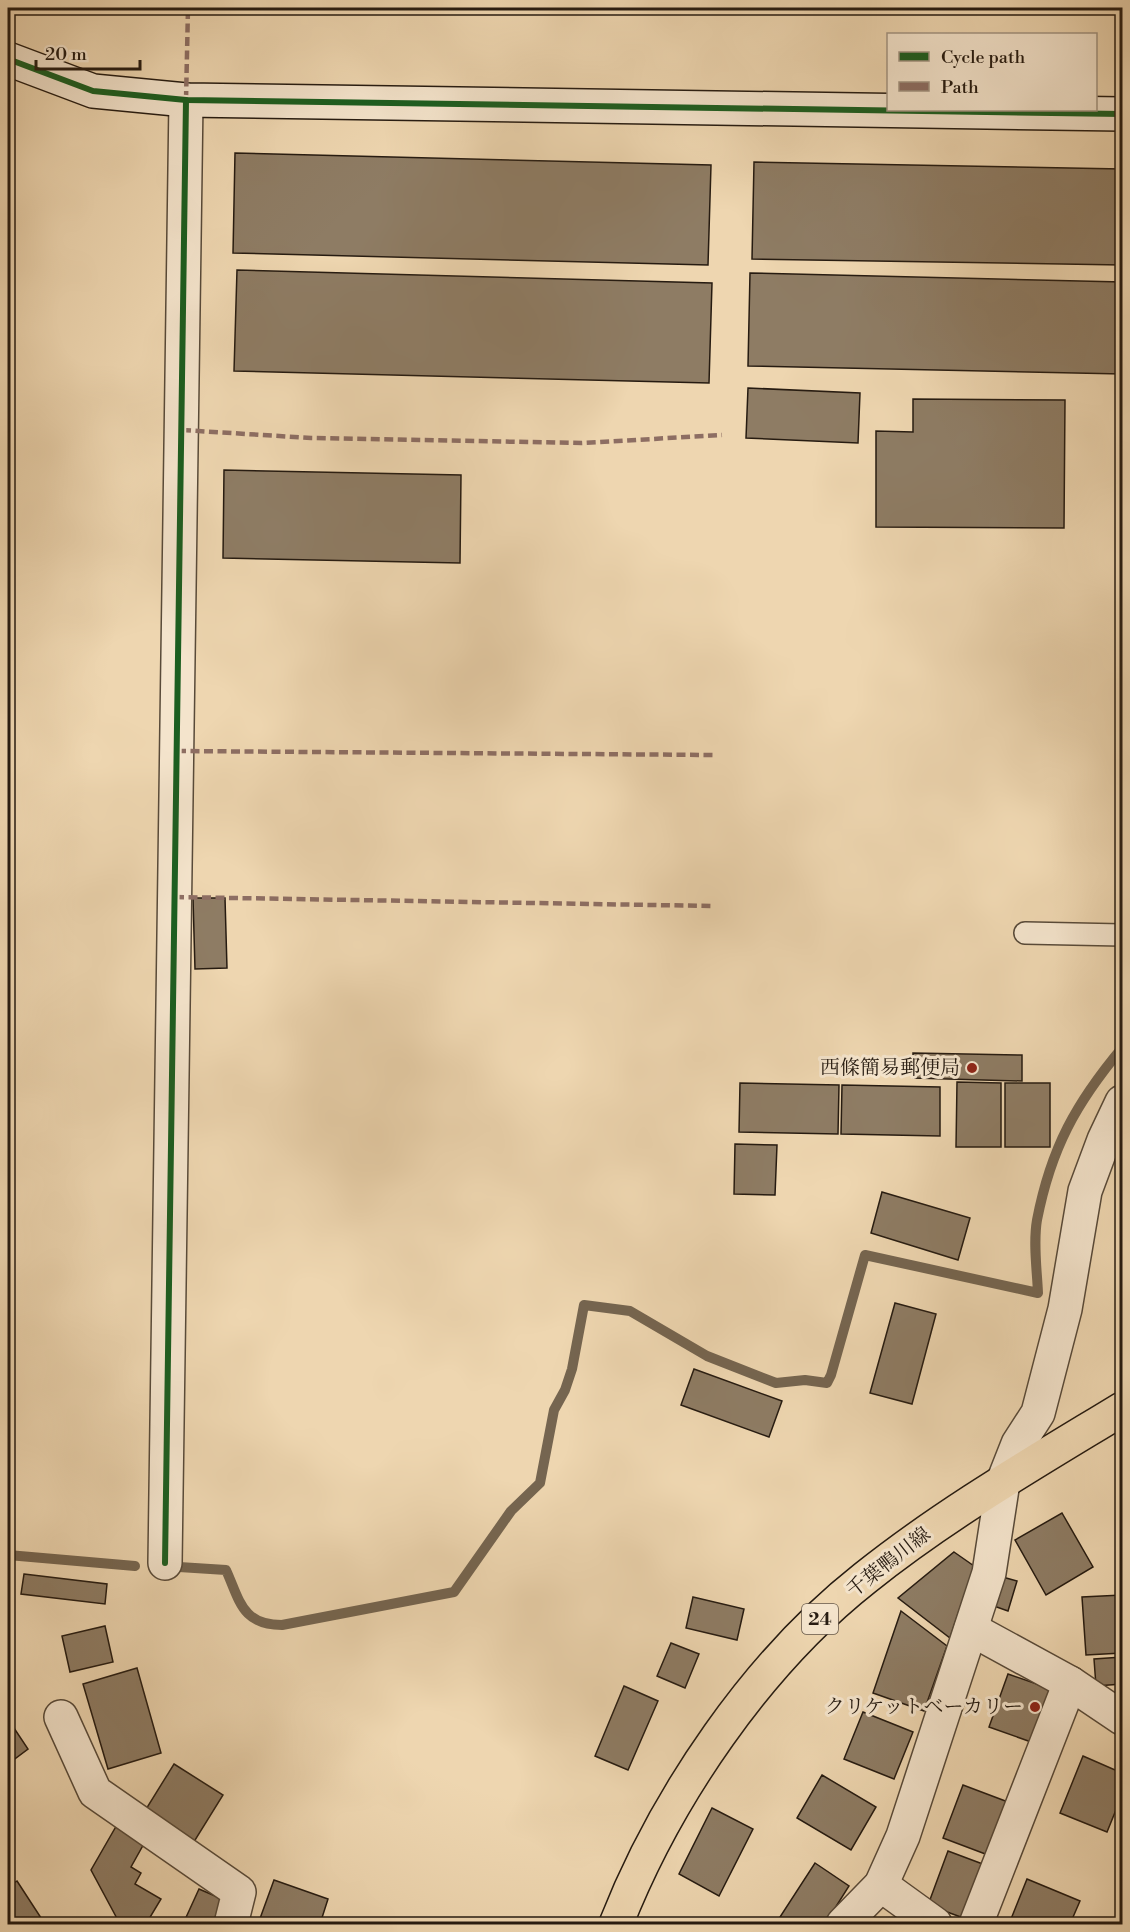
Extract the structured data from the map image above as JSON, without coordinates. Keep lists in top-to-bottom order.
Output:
{
  "streets": {
    "main road": ["千葉鴨川線", "24"]
  },
  "places": ["西條簡易郵便局", "クリケットベーカリー"],
  "legend": ["Cycle path", "Path"],
  "scale_bar": "20 m"
}
